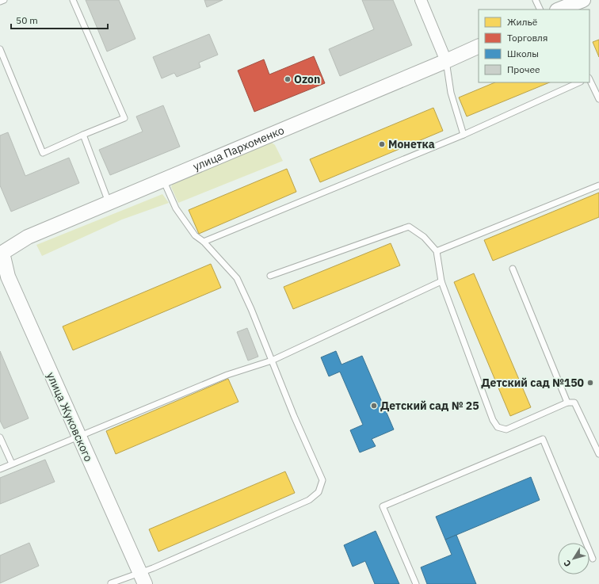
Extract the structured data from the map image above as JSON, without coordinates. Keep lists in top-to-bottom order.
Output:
{
  "streets": {
    "street": ["улица Пархоменко", "улица Жуковского"]
  },
  "crossings": [
    ["улица Пархоменко", "улица Жуковского"]
  ],
  "places": [
    "Ozon",
    "Монетка",
    "Детский сад №150",
    "Детский сад № 25"
  ],
  "legend": [
    "Жильё",
    "Торговля",
    "Школы",
    "Прочее"
  ],
  "scale_bar": "50 m",
  "north": "bottom left"
}
